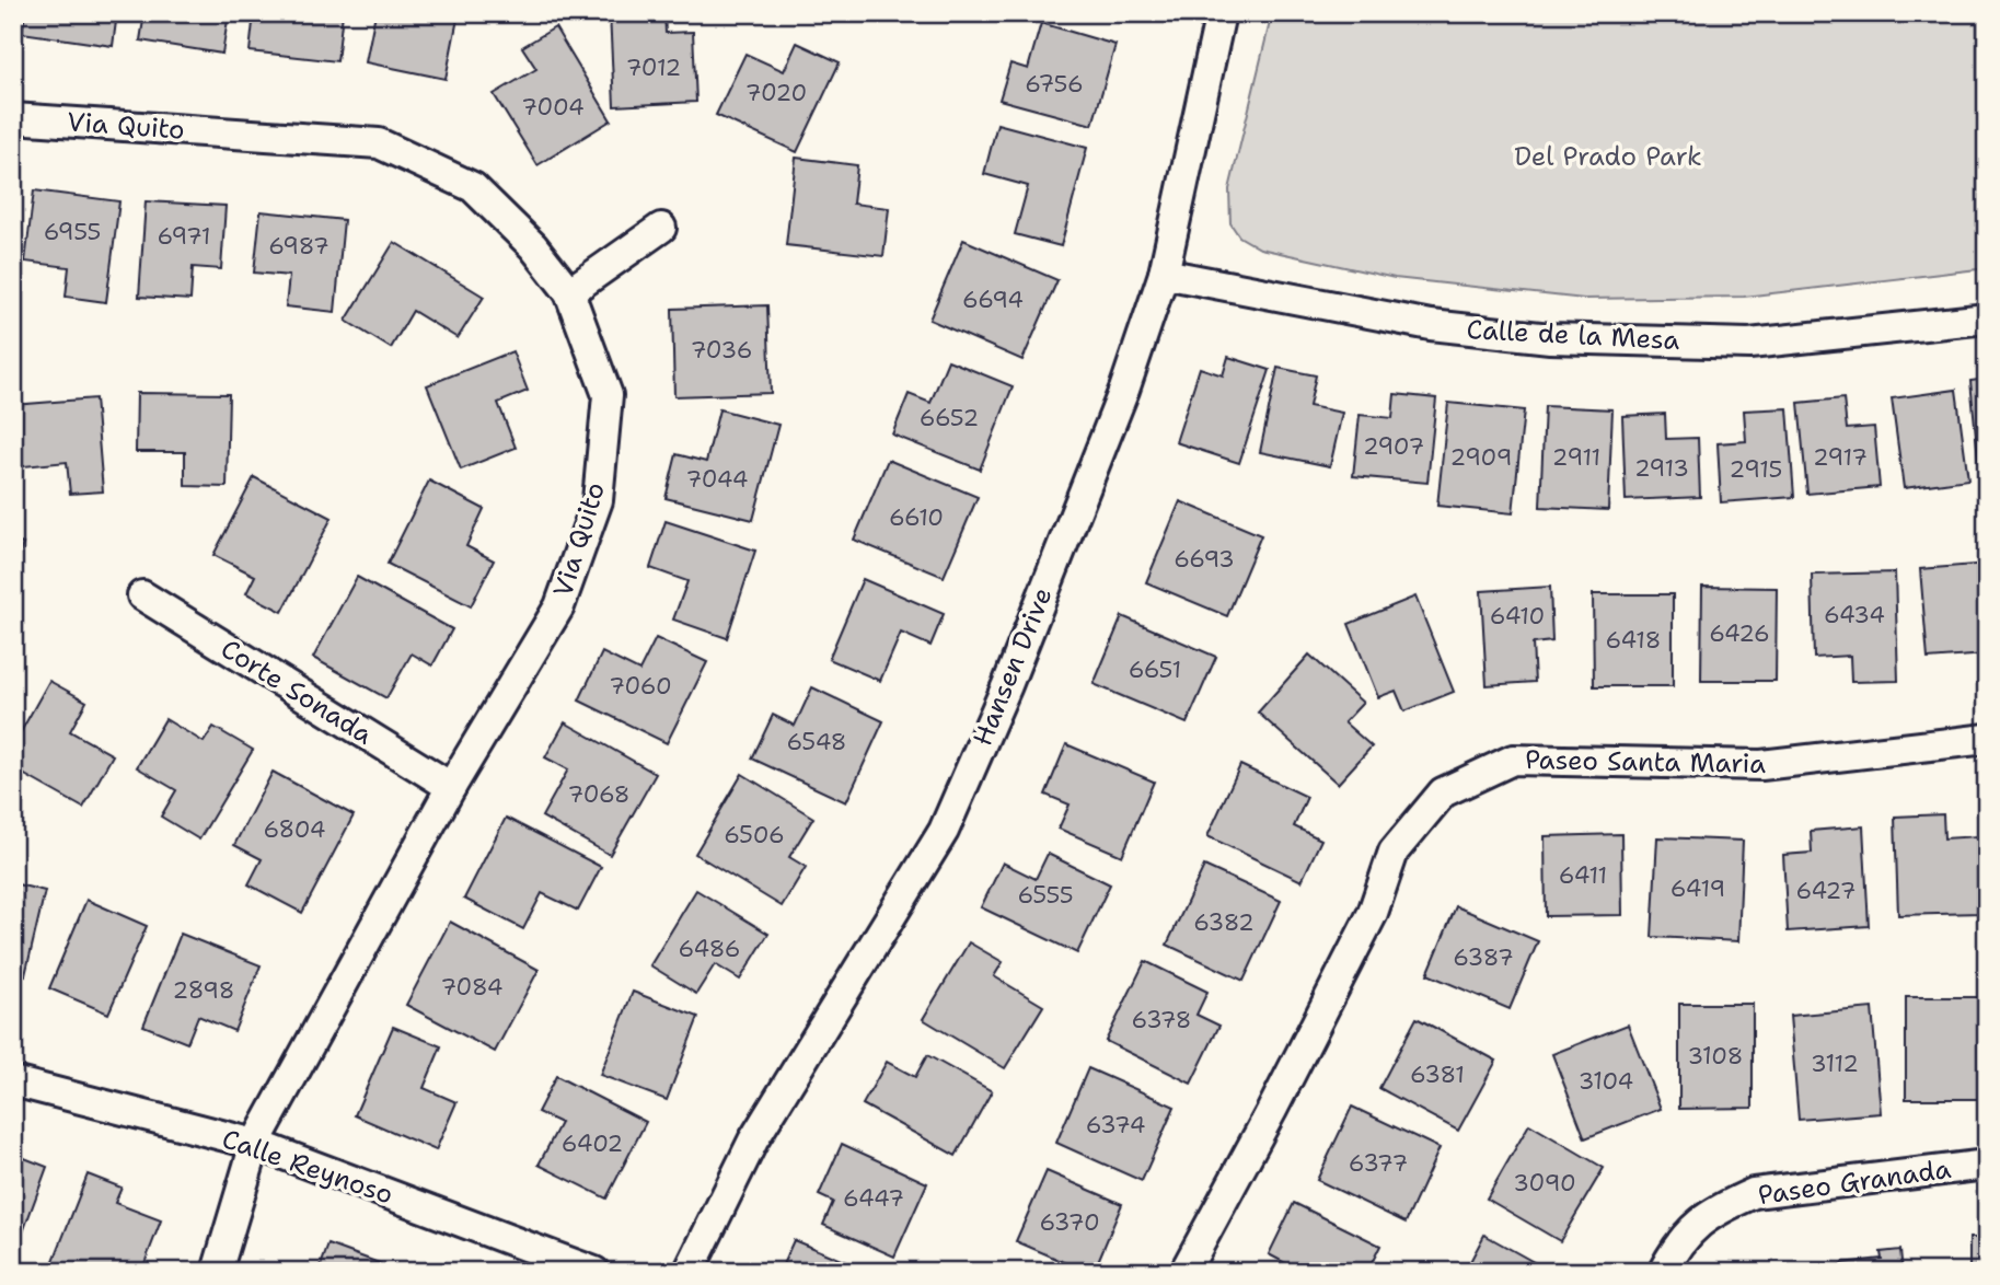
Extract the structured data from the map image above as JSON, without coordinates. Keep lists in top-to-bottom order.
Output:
{
  "streets": {
    "street": [
      "Via Quito",
      "Calle de la Mesa",
      "Hansen Drive",
      "Corte Sonada",
      "Paseo Santa Maria",
      "Calle Reynoso",
      "Paseo Granada"
    ]
  },
  "crossings": [
    ["Via Quito", "Corte Sonada"],
    ["Via Quito", "Calle Reynoso"],
    ["Calle de la Mesa", "Hansen Drive"]
  ],
  "parks": ["Del Prado Park"],
  "house_numbers": [
    "7012",
    "6756",
    "7020",
    "7004",
    "6955",
    "6971",
    "6987",
    "6694",
    "7036",
    "6652",
    "2907",
    "2909",
    "2911",
    "2917",
    "2913",
    "2915",
    "7044",
    "6610",
    "6693",
    "6434",
    "6410",
    "6426",
    "6418",
    "6651",
    "7060",
    "6548",
    "7068",
    "6804",
    "6506",
    "6411",
    "6419",
    "6427",
    "6555",
    "6382",
    "6486",
    "6387",
    "7084",
    "2898",
    "6378",
    "3108",
    "3112",
    "6381",
    "3104",
    "6374",
    "6402",
    "6377",
    "3090",
    "6447",
    "6370"
  ]
}
